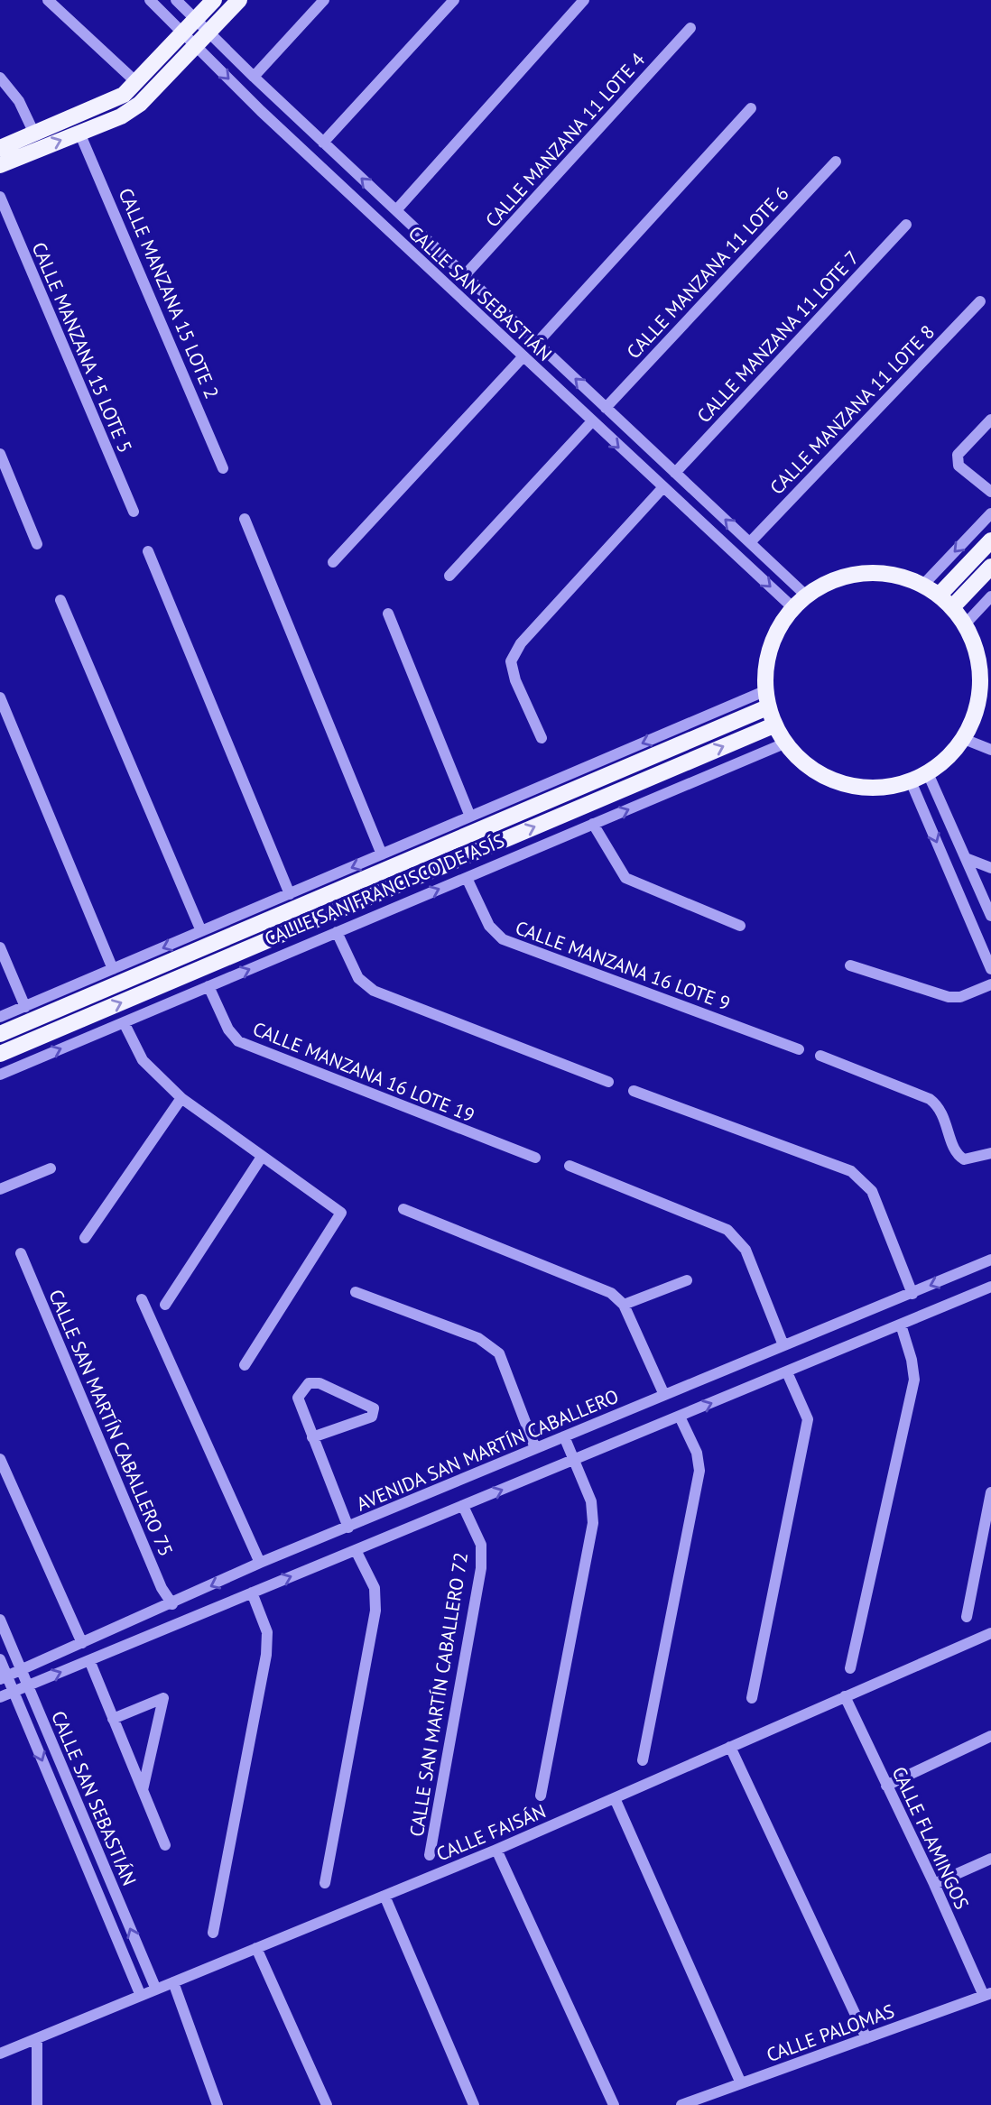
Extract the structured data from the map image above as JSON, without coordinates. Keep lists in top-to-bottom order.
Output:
{
  "streets": {
    "main road": ["CALLE SAN FRANCISCO DE ASÍS"],
    "street": [
      "CALLE MANZANA 11 LOTE 4",
      "CALLE MANZANA 11 LOTE 6",
      "CALLE MANZANA 15 LOTE 2",
      "CALLE SAN SEBASTIÁN",
      "CALLE MANZANA 11 LOTE 7",
      "CALLE MANZANA 15 LOTE 5",
      "CALLE MANZANA 11 LOTE 8",
      "CALLE MANZANA 16 LOTE 9",
      "CALLE MANZANA 16 LOTE 19",
      "CALLE SAN MARTÍN CABALLERO 75",
      "AVENIDA SAN MARTÍN CABALLERO",
      "CALLE SAN MARTÍN CABALLERO 72",
      "CALLE FAISÁN",
      "CALLE FLAMINGOS",
      "CALLE PALOMAS"
    ]
  },
  "crossings": [
    ["CALLE MANZANA 11 LOTE 4", "CALLE SAN SEBASTIÁN"],
    ["CALLE MANZANA 11 LOTE 6", "CALLE SAN SEBASTIÁN"],
    ["CALLE SAN SEBASTIÁN", "CALLE MANZANA 11 LOTE 7"],
    ["CALLE SAN SEBASTIÁN", "CALLE MANZANA 11 LOTE 8"],
    ["CALLE SAN SEBASTIÁN", "CALLE SAN FRANCISCO DE ASÍS"],
    ["CALLE SAN SEBASTIÁN", "AVENIDA SAN MARTÍN CABALLERO"],
    ["CALLE SAN SEBASTIÁN", "CALLE FAISÁN"],
    ["CALLE SAN FRANCISCO DE ASÍS", "CALLE MANZANA 16 LOTE 9"],
    ["CALLE SAN FRANCISCO DE ASÍS", "CALLE MANZANA 16 LOTE 19"],
    ["CALLE SAN MARTÍN CABALLERO 75", "AVENIDA SAN MARTÍN CABALLERO"],
    ["CALLE FAISÁN", "CALLE FLAMINGOS"],
    ["CALLE FLAMINGOS", "CALLE PALOMAS"]
  ]
}
